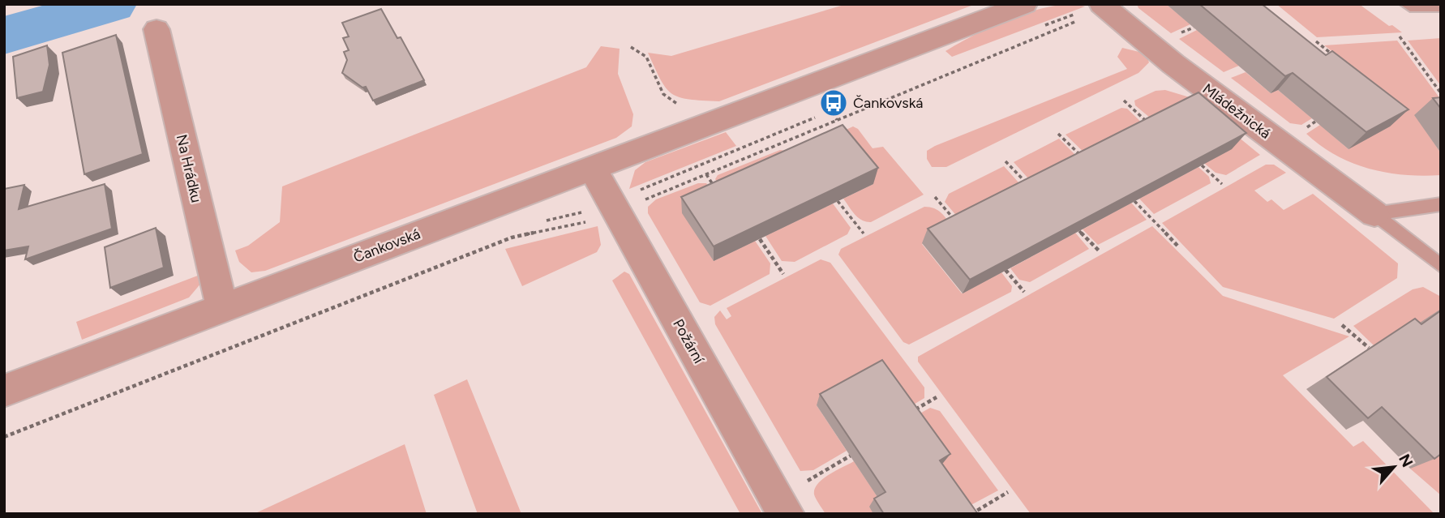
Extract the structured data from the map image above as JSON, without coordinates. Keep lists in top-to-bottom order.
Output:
{
  "streets": {
    "street": [
      "Mládežnická",
      "Na Hrádku",
      "Čankovská",
      "Požární"
    ]
  },
  "crossings": [
    ["Na Hrádku", "Čankovská"],
    ["Čankovská", "Požární"]
  ],
  "places": {
    "bus stop": ["Čankovská"]
  },
  "north": "top right"
}
